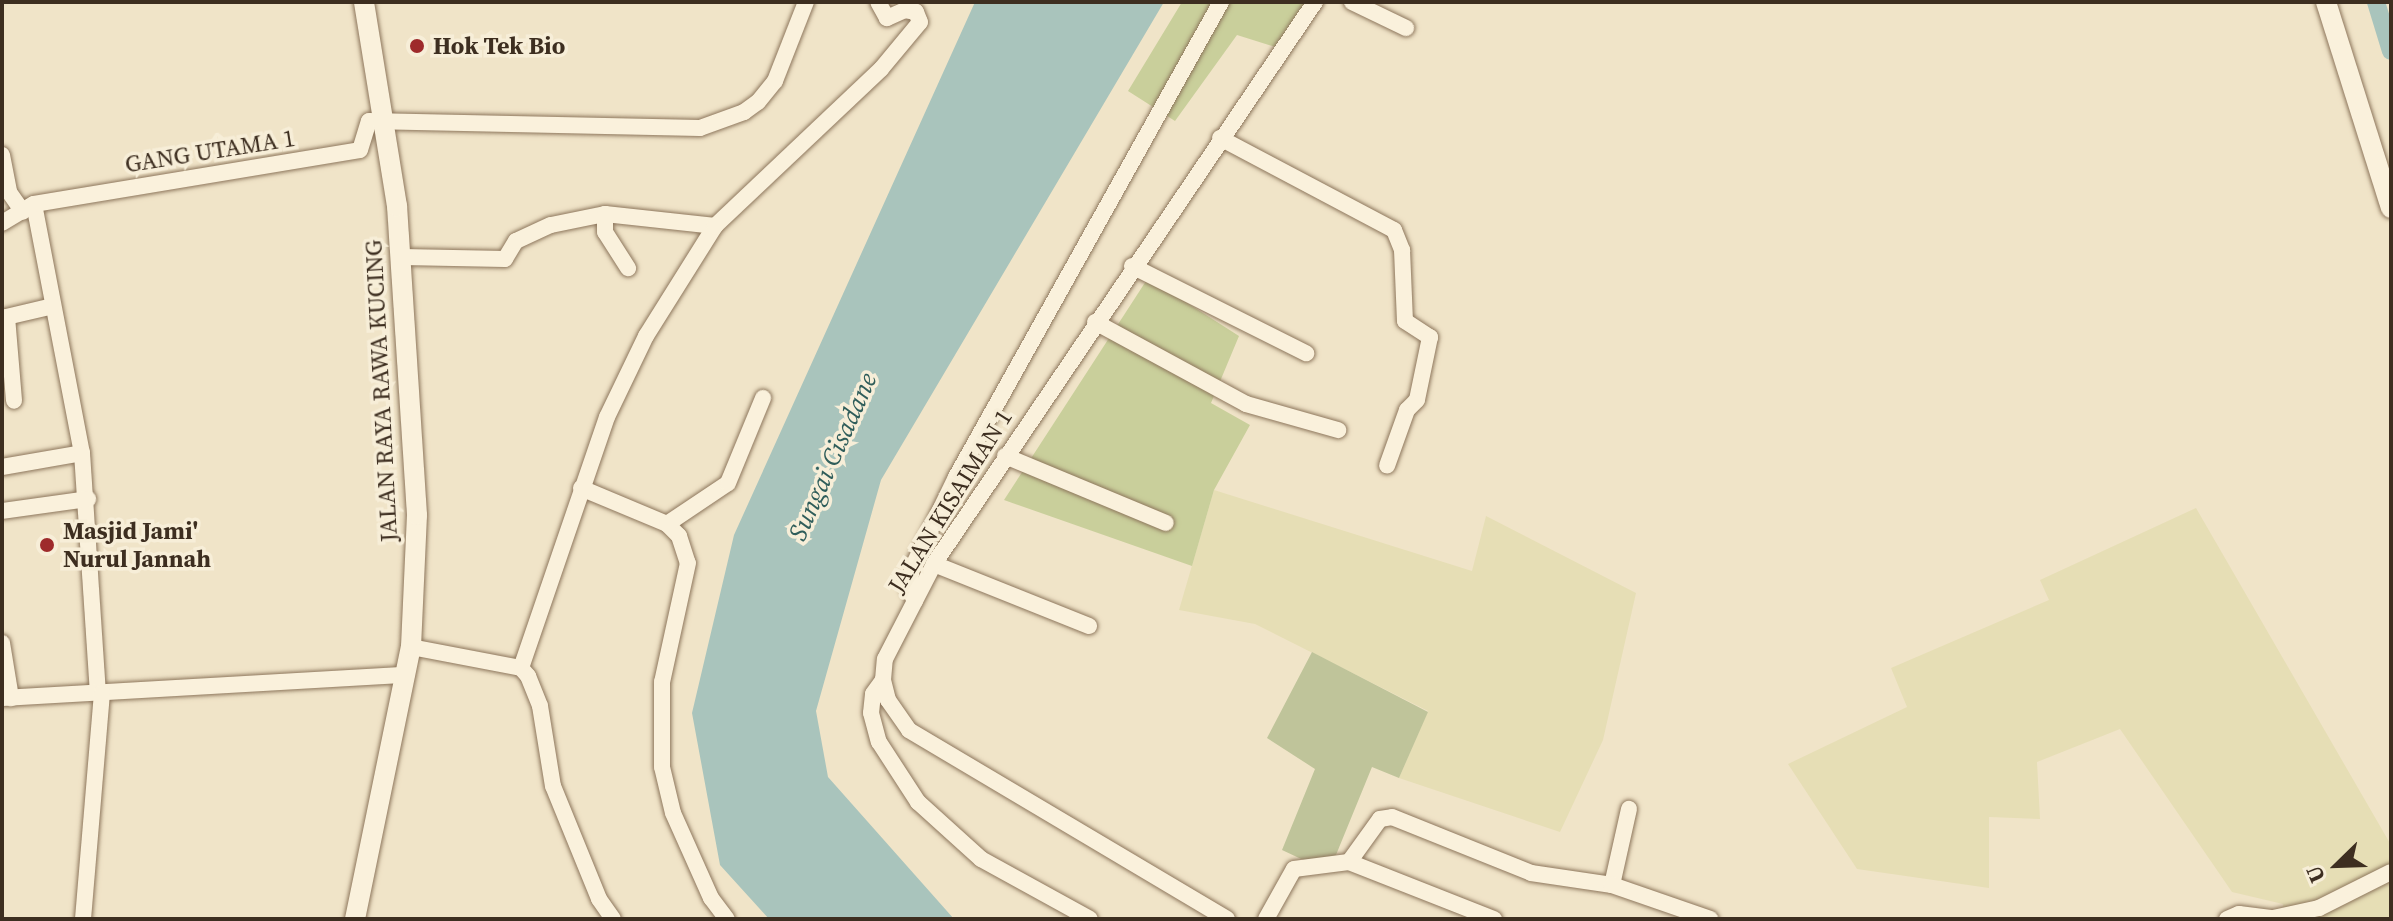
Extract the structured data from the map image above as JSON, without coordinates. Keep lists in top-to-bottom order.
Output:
{
  "streets": {
    "street": ["GANG UTAMA 1", "JALAN RAYA RAWA KUCING", "JALAN KISAIMAN 1"]
  },
  "crossings": [
    ["GANG UTAMA 1", "JALAN RAYA RAWA KUCING"]
  ],
  "water": ["Sungai Cisadane"],
  "places": ["Hok Tek Bio", "Masjid Jami' Nurul Jannah"],
  "north": "bottom left"
}
